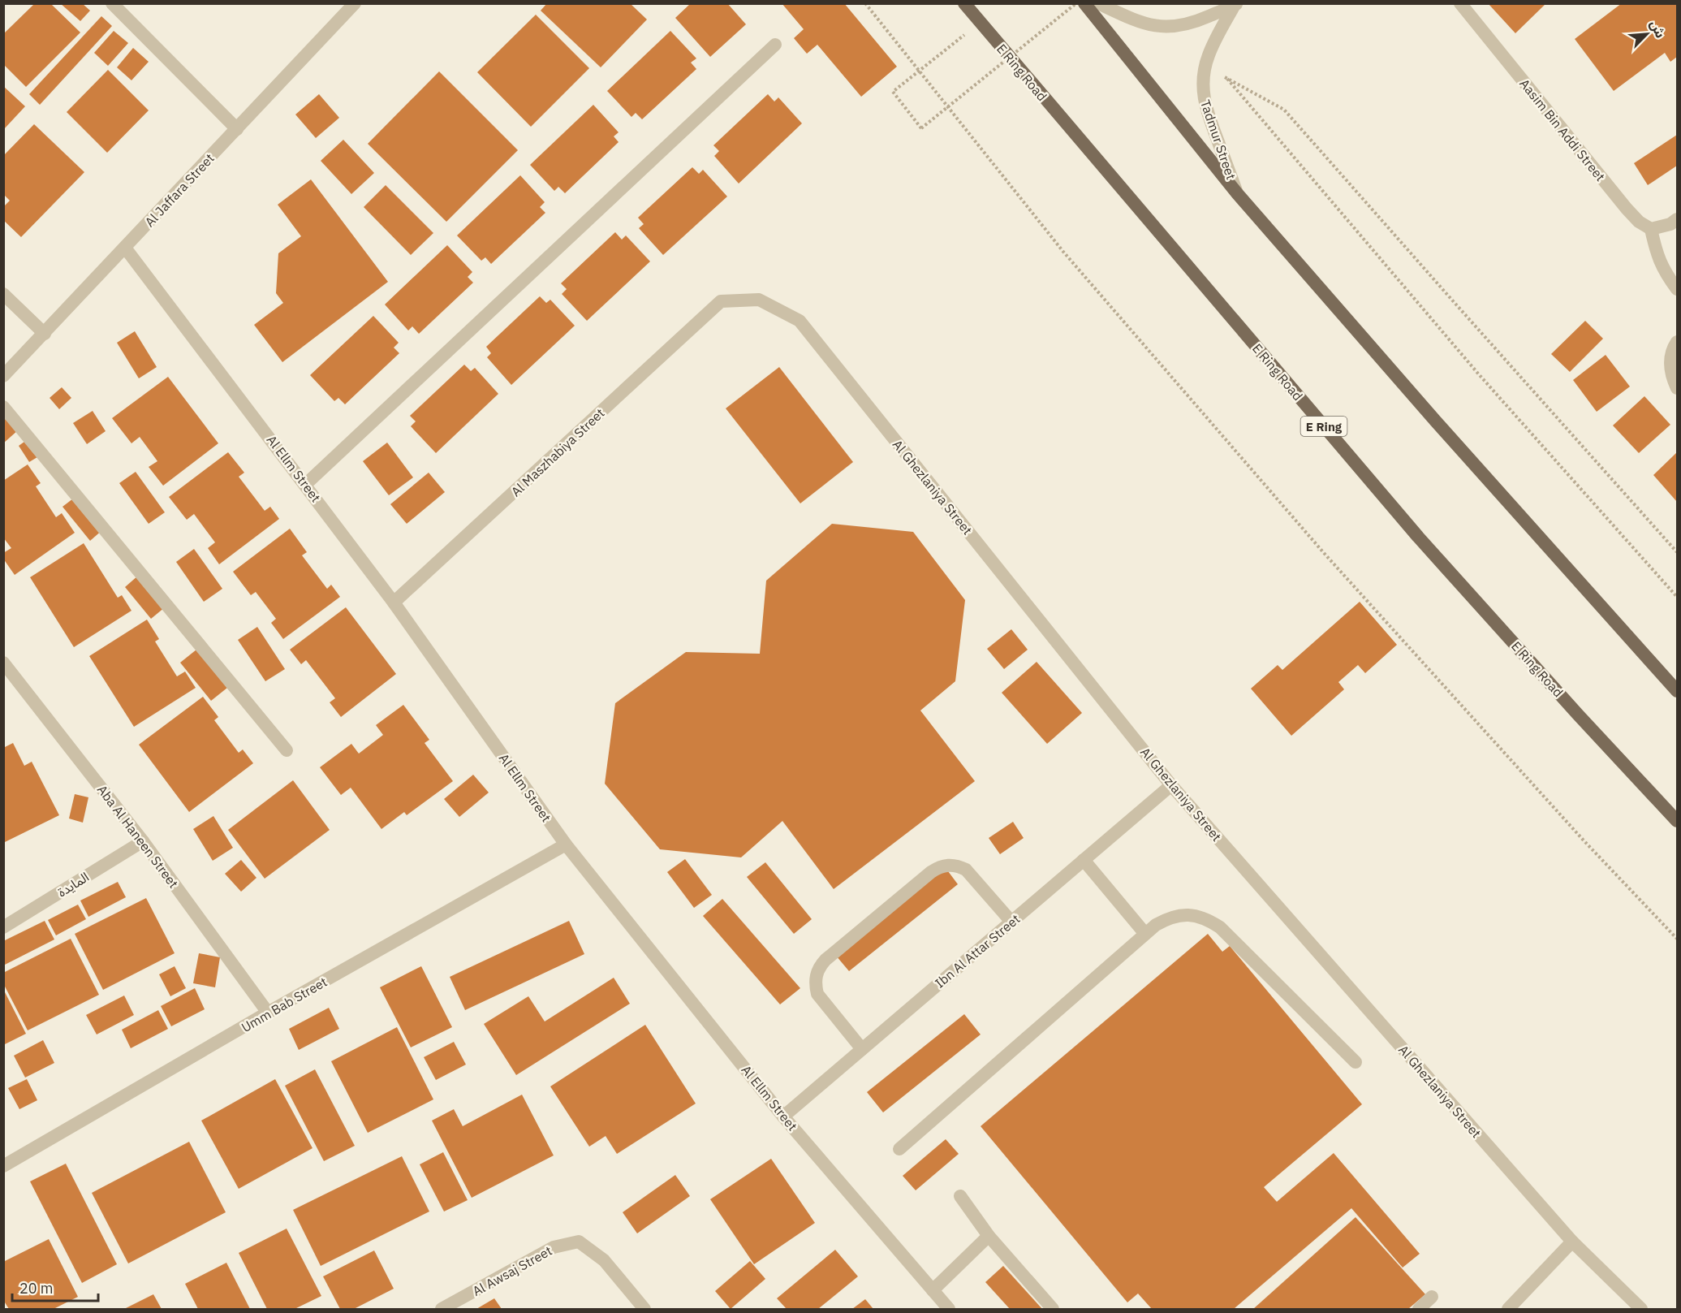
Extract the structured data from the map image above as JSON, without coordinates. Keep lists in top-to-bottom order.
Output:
{
  "streets": {
    "main road": ["E Ring Road", "E Ring"],
    "street": [
      "Aasim Bin Addi Street",
      "Tadmur Street",
      "Al Jaffara Street",
      "Al Maszhabiya Street",
      "Al Ellm Street",
      "Al Ghezlaniya Street",
      "Aba Al Haneen Street",
      "المايدة",
      "Ibn Al Attar Street",
      "Umm Bab Street",
      "Al Awsaj Street"
    ]
  },
  "crossings": [
    ["Al Jaffara Street", "Al Ellm Street"],
    ["Al Maszhabiya Street", "Al Ellm Street"],
    ["Al Maszhabiya Street", "Al Ghezlaniya Street"],
    ["Al Ellm Street", "Ibn Al Attar Street"],
    ["Al Ellm Street", "Umm Bab Street"],
    ["Al Ghezlaniya Street", "Ibn Al Attar Street"],
    ["Aba Al Haneen Street", "المايدة"],
    ["Aba Al Haneen Street", "Umm Bab Street"]
  ],
  "scale_bar": "20 m",
  "north": "top right"
}
